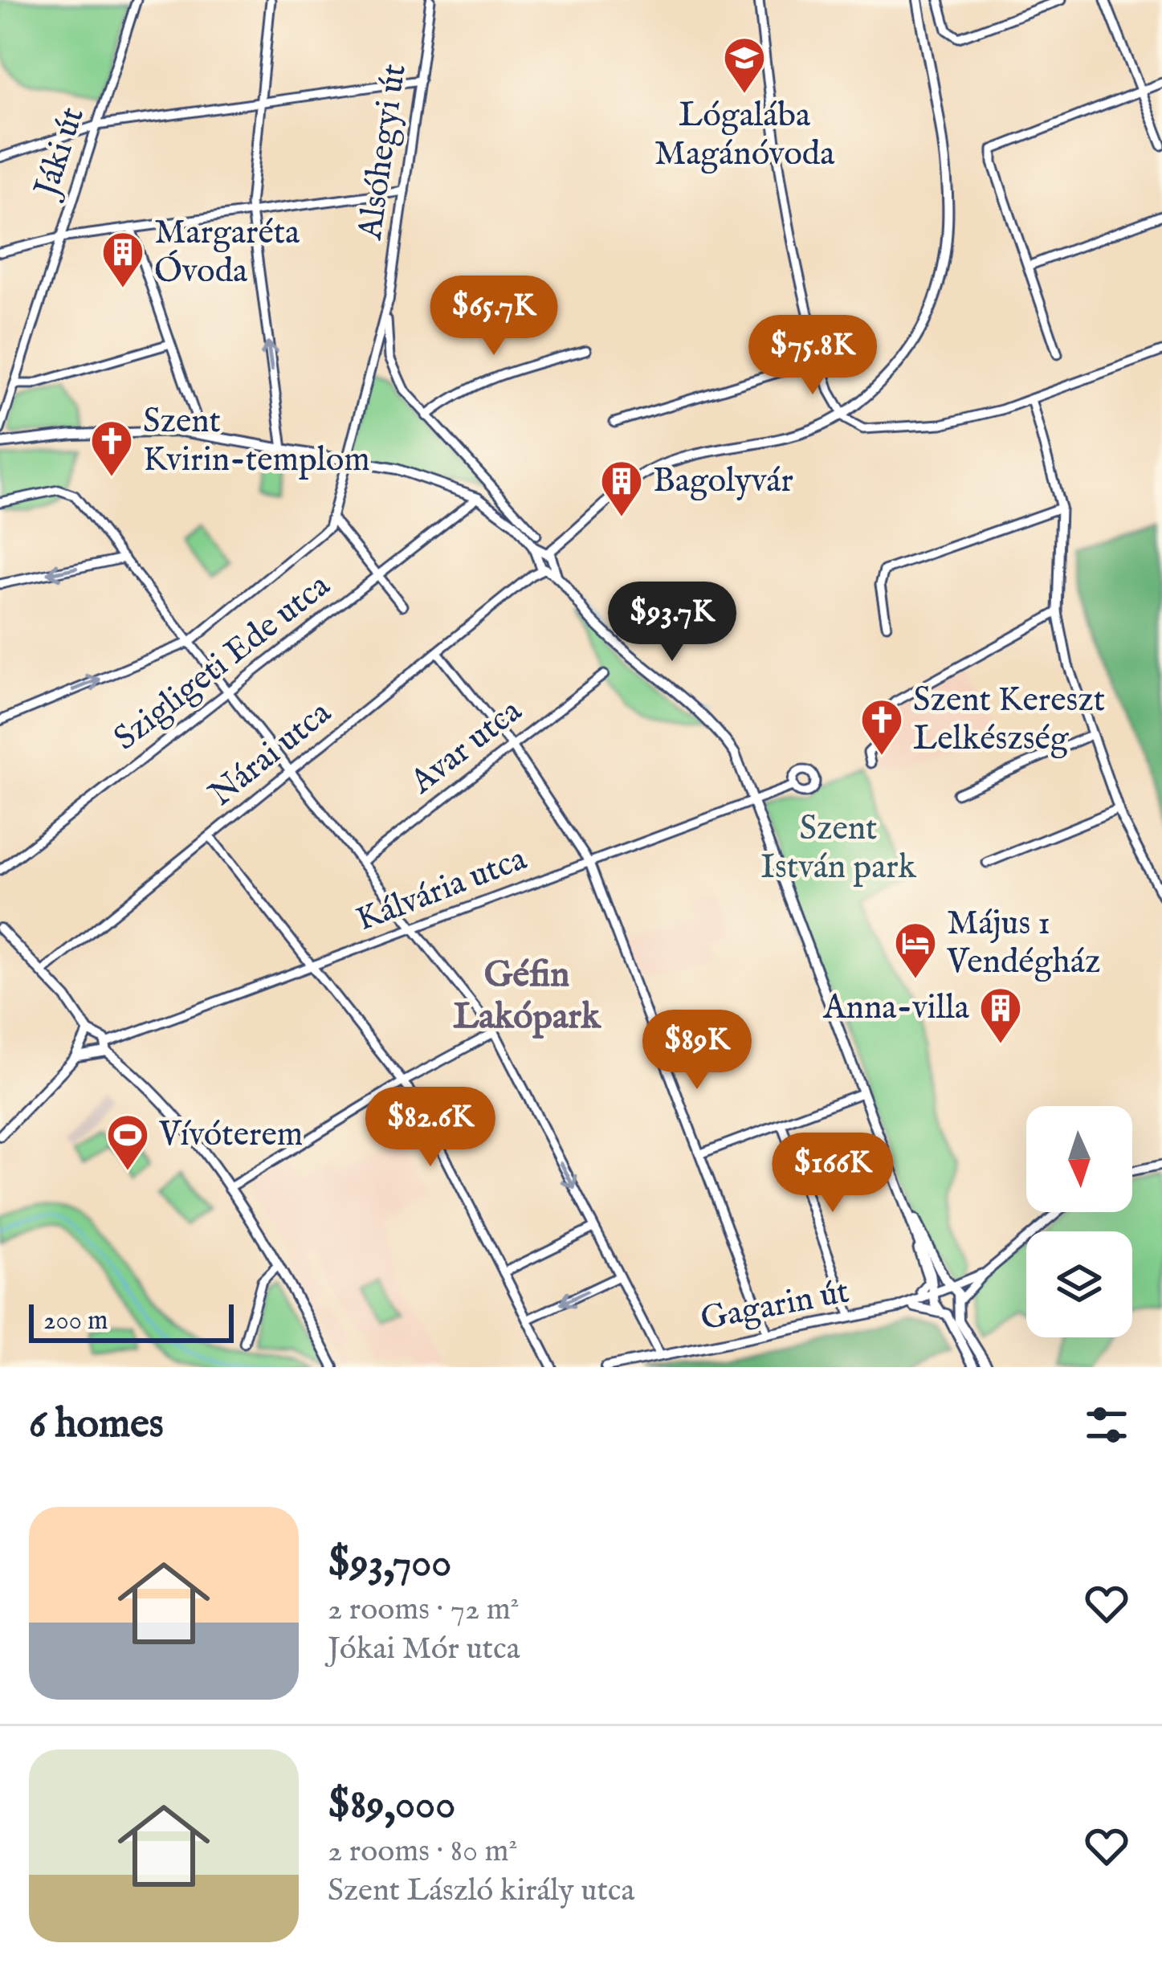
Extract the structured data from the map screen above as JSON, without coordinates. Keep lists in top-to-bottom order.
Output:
{
  "streets": {
    "street": [
      "Jáki út",
      "Alsóhegyi út",
      "Szigligeti Ede utca",
      "Avar utca",
      "Nárai utca",
      "Kálvária utca",
      "Gagarin út"
    ]
  },
  "districts": ["Géfin Lakópark"],
  "parks": ["Szent István park"],
  "places": {
    "school or university": ["Lógalába Magánóvoda"],
    "building": ["Margaréta Óvoda", "Bagolyvár", "Anna-villa"],
    "church": ["Szent Kvirin-templom", "Szent Kereszt Lelkészség"],
    "hotel": ["Május 1 Vendégház"],
    "sports": ["Vívóterem"]
  },
  "scale_bar": "200 m",
  "north": "bottom",
  "page": {
    "price": [
      "$65.7K",
      "$75.8K",
      "$93.7K",
      "$89K",
      "$82.6K",
      "$166K"
    ],
    "scale": "200 m",
    "heading": "6 homes",
    "list": [
      {
        "name": "$93,700",
        "note": "2 rooms · 72 m² · Jókai Mór utca"
      },
      {
        "name": "$89,000",
        "note": "2 rooms · 80 m² · Szent László király utca"
      }
    ]
  }
}
